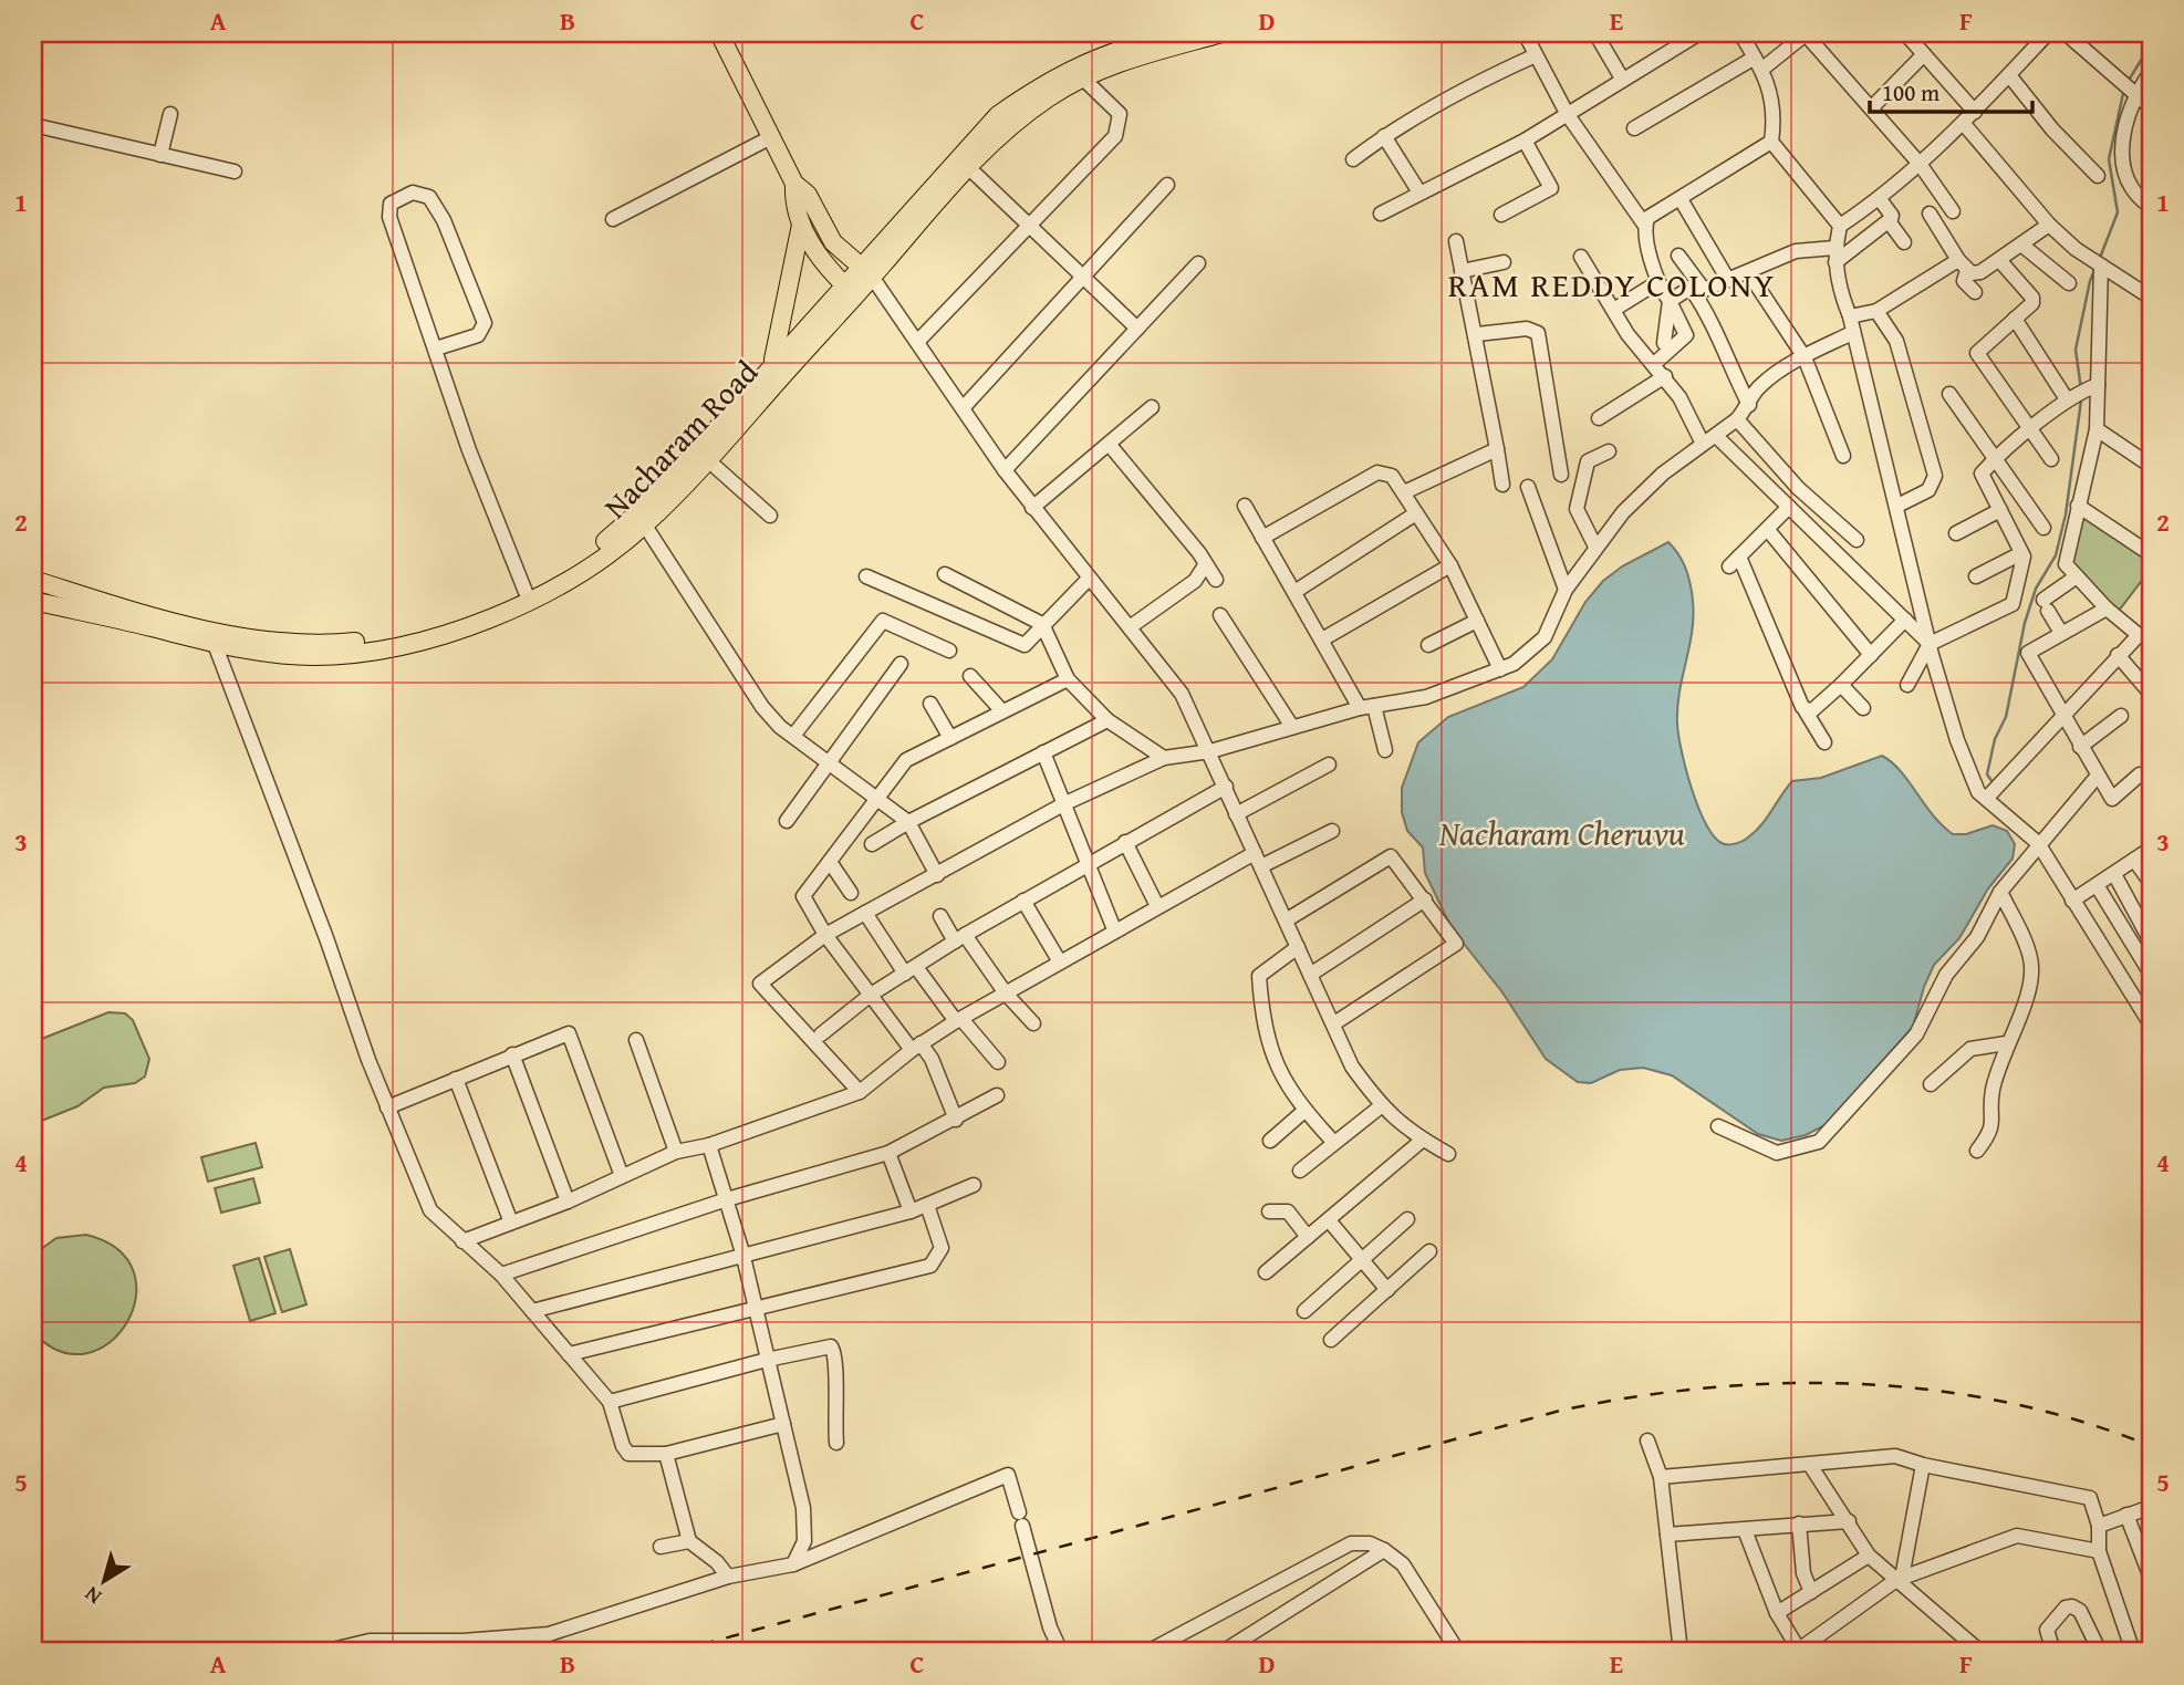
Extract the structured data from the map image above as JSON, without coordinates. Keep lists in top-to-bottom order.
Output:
{
  "streets": {
    "main road": ["Nacharam Road"]
  },
  "districts": ["RAM REDDY COLONY"],
  "water": ["Nacharam Cheruvu"],
  "scale_bar": "100 m",
  "north": "bottom left",
  "grid": {
    "columns": [
      "A",
      "B",
      "C",
      "D",
      "E",
      "F"
    ],
    "rows": [
      "1",
      "2",
      "3",
      "4",
      "5"
    ]
  }
}
